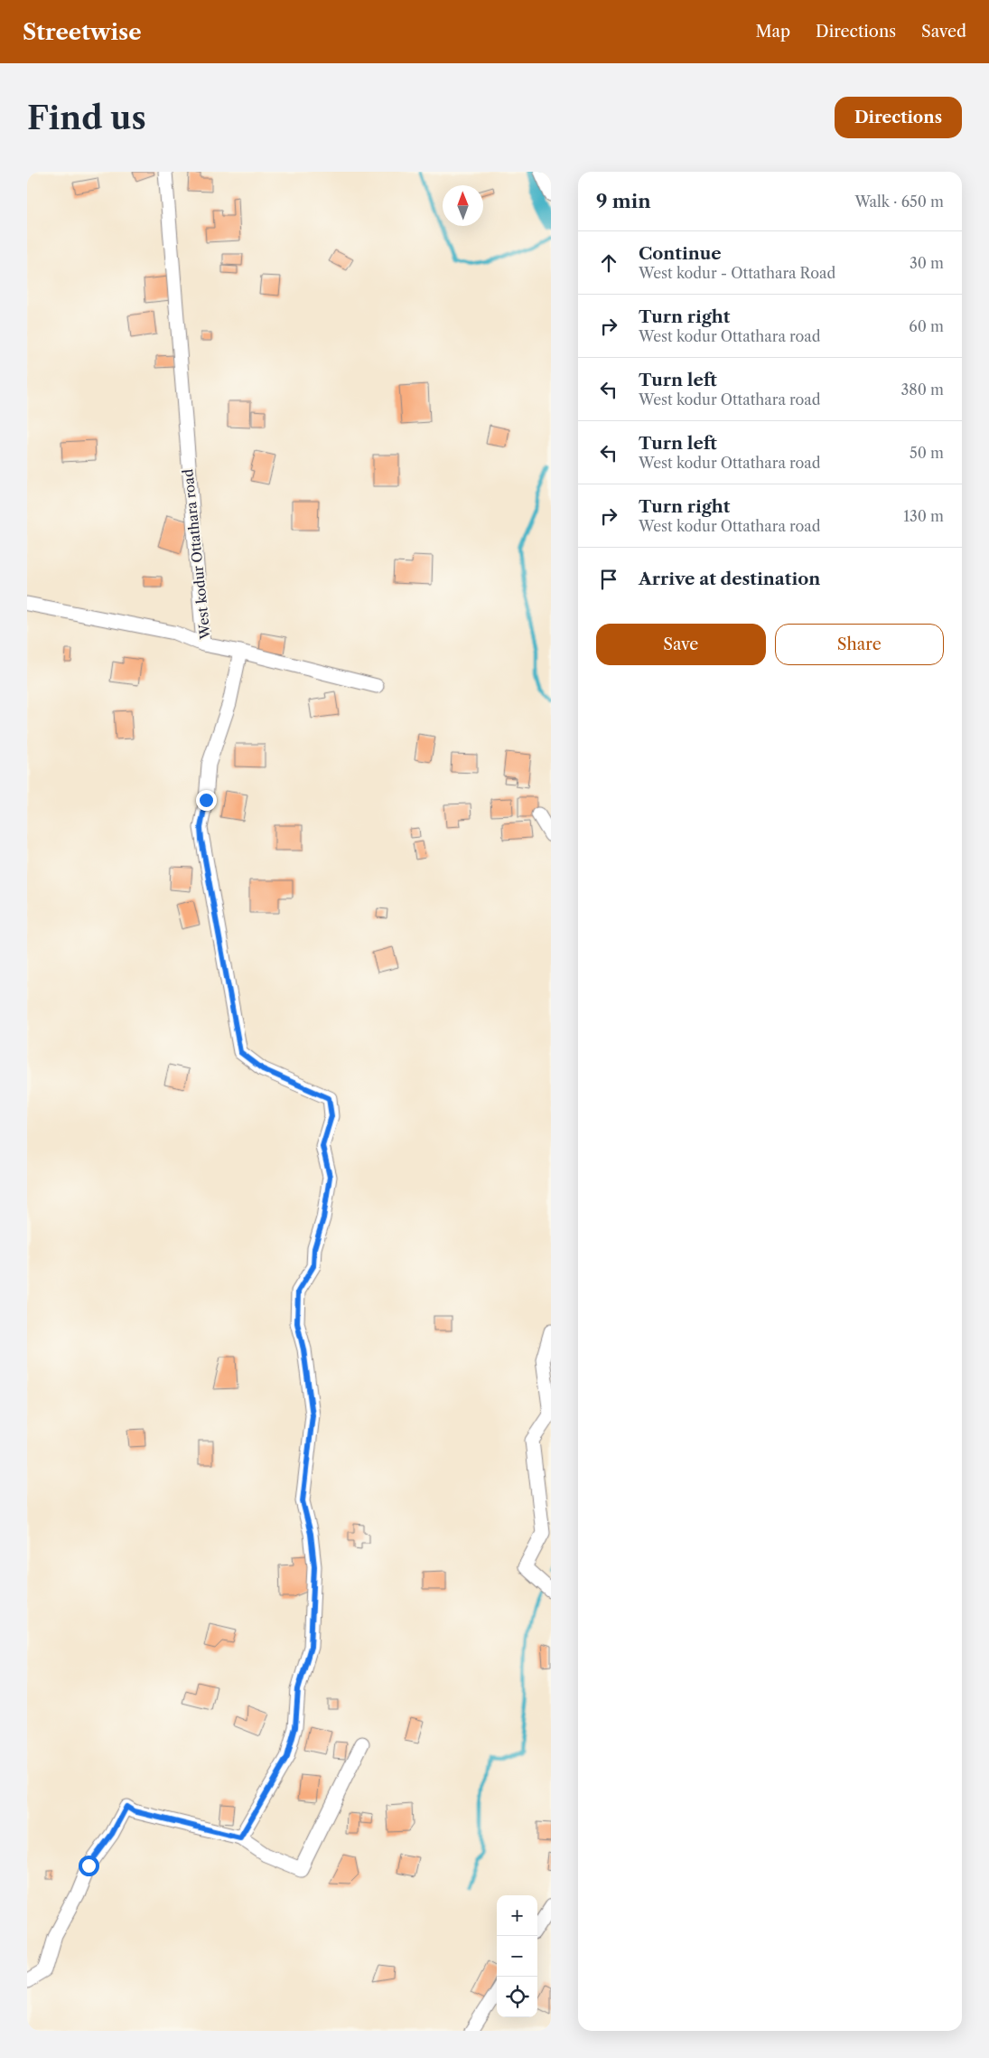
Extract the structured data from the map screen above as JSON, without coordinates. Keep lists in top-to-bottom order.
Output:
{
  "streets": {
    "street": ["West kodur Ottathara road"]
  },
  "north": "top",
  "page": {
    "header": "Streetwise",
    "nav": ["Map", "Directions", "Saved"],
    "buttons": [
      "Directions",
      ["Save", "Share"]
    ],
    "title": "Find us",
    "heading": ["9 min", "Walk · 650 m"],
    "list": [
      ["Continue", "West kodur - Ottathara Road", "30 m"],
      ["Turn right", "West kodur Ottathara road", "60 m"],
      ["Turn left", "West kodur Ottathara road", "380 m"],
      ["Turn left", "West kodur Ottathara road", "50 m"],
      ["Turn right", "West kodur Ottathara road", "130 m"],
      "Arrive at destination"
    ],
    "map_buttons": ["+", "−"]
  }
}
